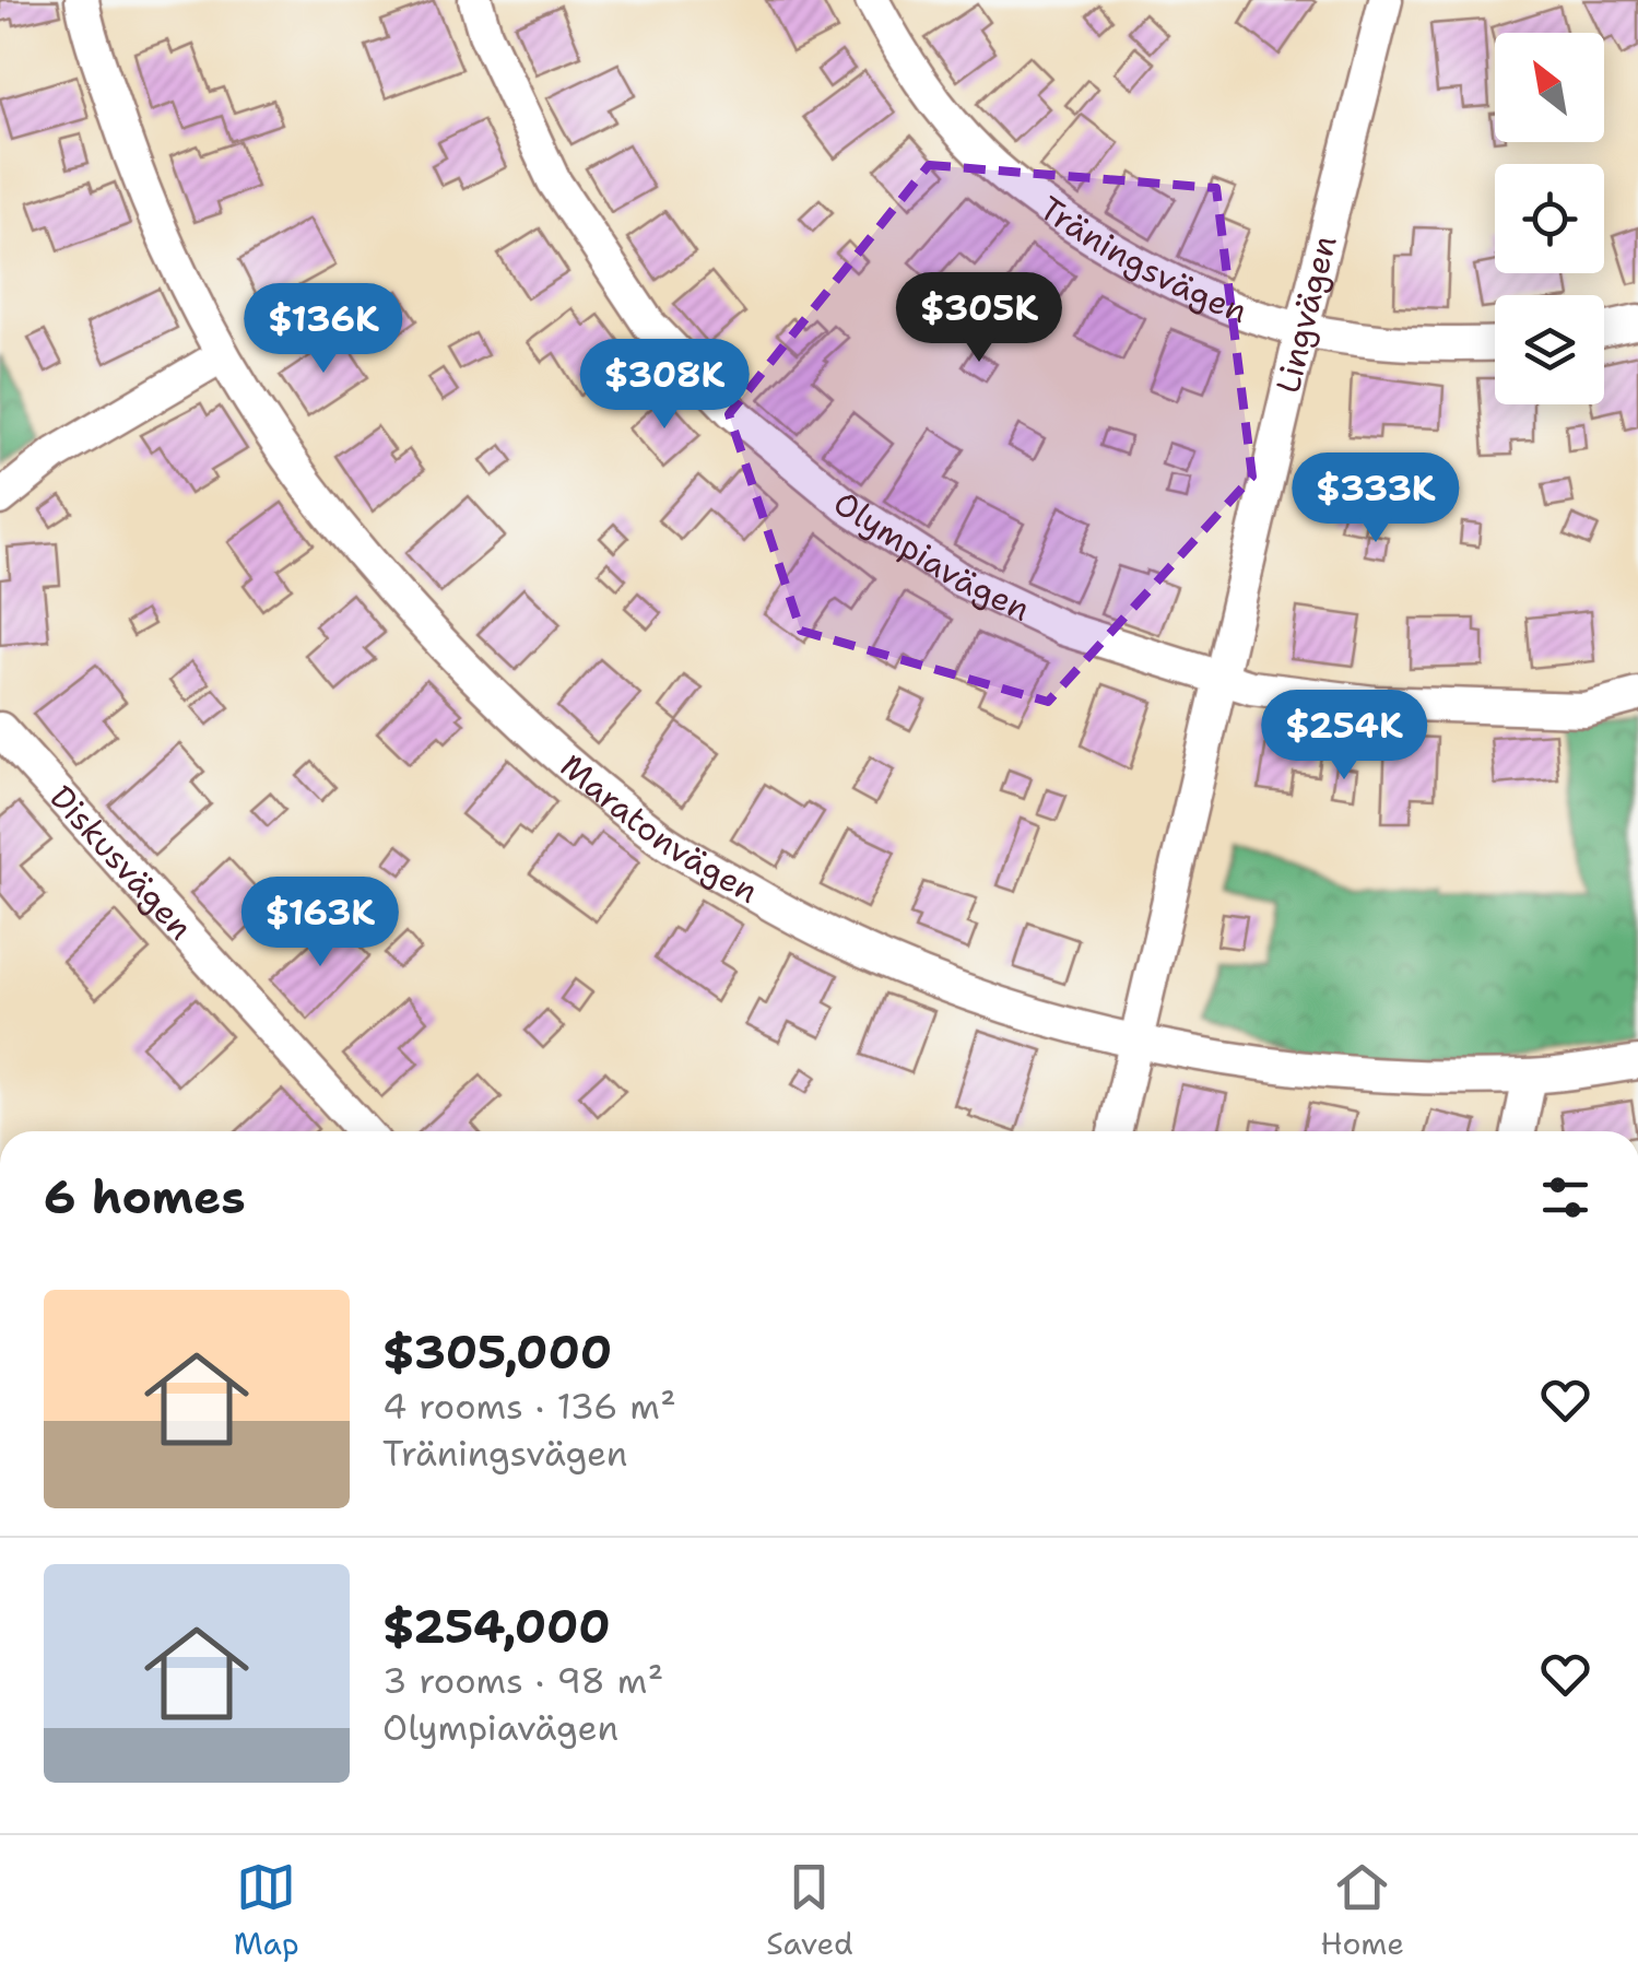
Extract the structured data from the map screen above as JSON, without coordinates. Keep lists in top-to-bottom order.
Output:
{
  "streets": {
    "street": [
      "Träningsvägen",
      "Lingvägen",
      "Olympiavägen",
      "Maratonvägen",
      "Diskusvägen"
    ]
  },
  "crossings": [
    ["Träningsvägen", "Lingvägen"],
    ["Lingvägen", "Olympiavägen"],
    ["Lingvägen", "Maratonvägen"]
  ],
  "north": "top left",
  "page": {
    "price": [
      "$305K",
      "$136K",
      "$308K",
      "$333K",
      "$254K",
      "$163K"
    ],
    "heading": "6 homes",
    "list": [
      {
        "name": "$305,000",
        "note": "4 rooms · 136 m² · Träningsvägen"
      },
      {
        "name": "$254,000",
        "note": "3 rooms · 98 m² · Olympiavägen"
      }
    ],
    "tabs": ["Map", "Saved", "Home"]
  }
}
